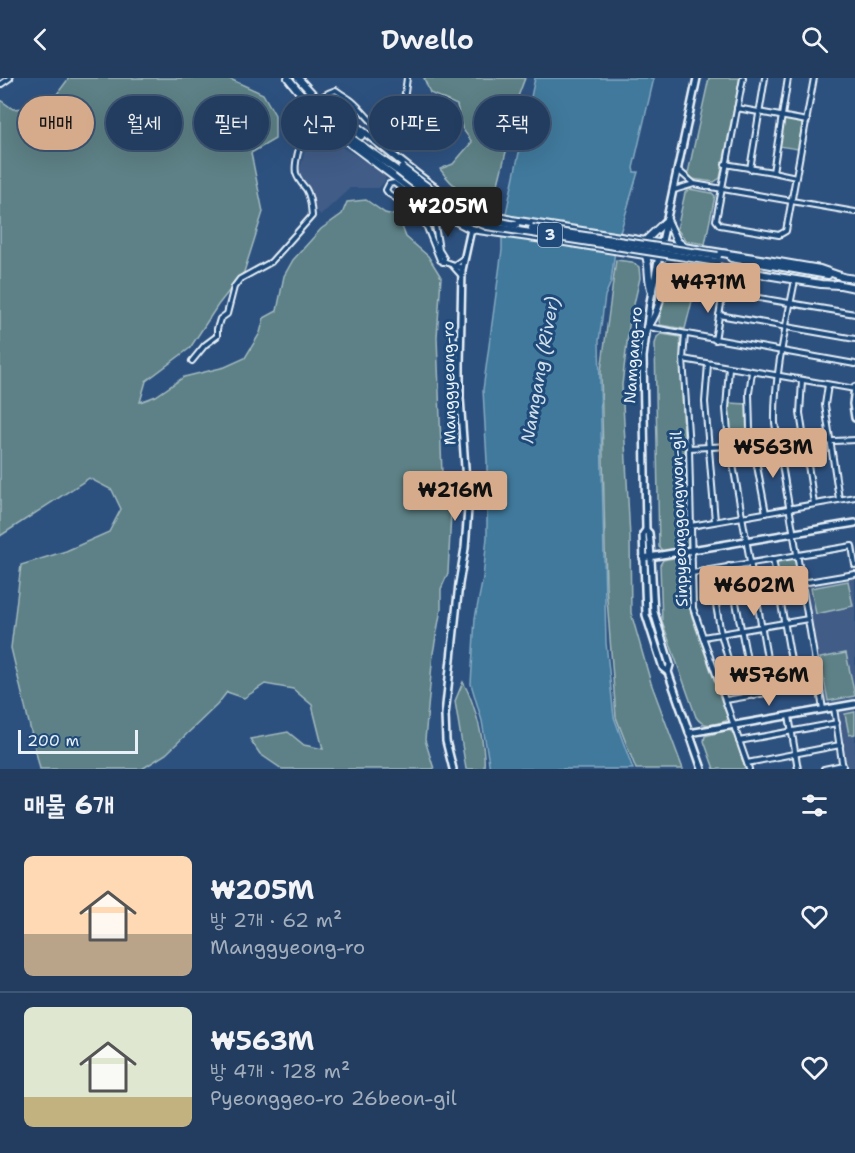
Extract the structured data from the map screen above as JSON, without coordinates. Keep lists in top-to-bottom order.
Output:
{
  "streets": {
    "main road": ["3"],
    "street": ["Namgang-ro", "Manggyeong-ro", "Sinpyeonggongwon-gil"]
  },
  "water": ["Namgang (River)"],
  "scale_bar": "200 m",
  "page": {
    "header": "Dwello",
    "chip": [
      "매매",
      "월세",
      "필터",
      "신규",
      "아파트",
      "주택"
    ],
    "price": [
      "₩205M",
      "₩471M",
      "₩563M",
      "₩216M",
      "₩602M",
      "₩576M"
    ],
    "scale": "200 m",
    "heading": "매물 6개",
    "list": [
      {
        "name": "₩205M",
        "note": "방 2개 · 62 m² · Manggyeong-ro"
      },
      {
        "name": "₩563M",
        "note": "방 4개 · 128 m² · Pyeonggeo-ro 26beon-gil"
      }
    ]
  }
}
